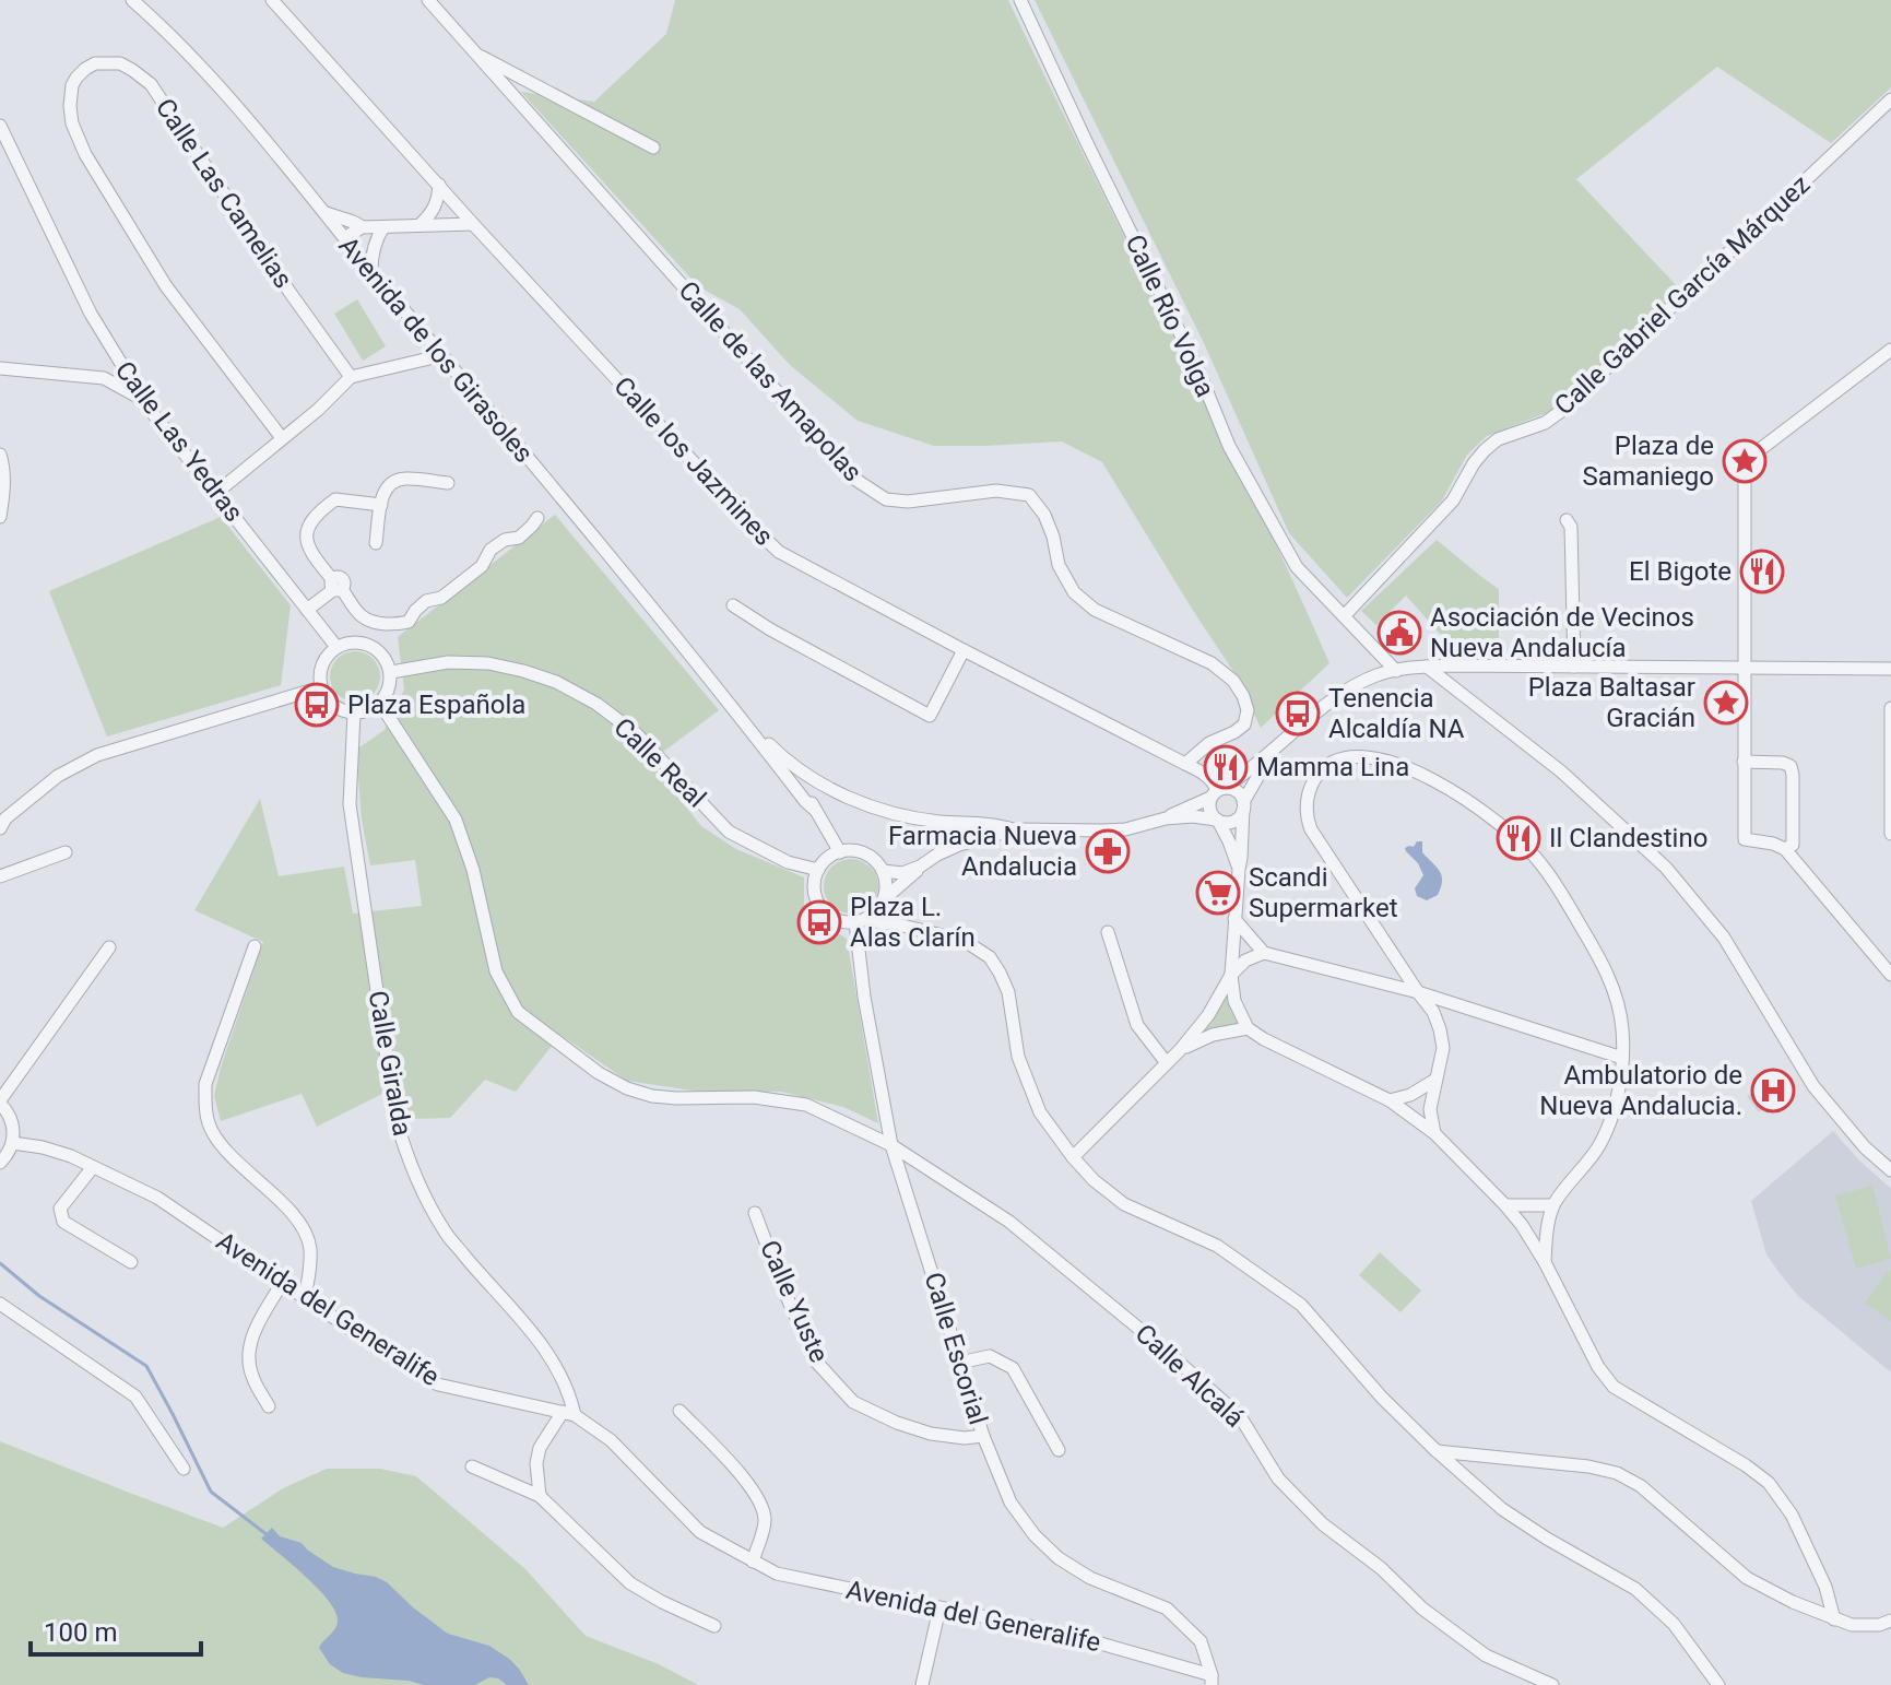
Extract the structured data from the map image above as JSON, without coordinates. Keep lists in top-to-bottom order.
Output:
{
  "streets": {
    "street": [
      "Calle Las Camelias",
      "Calle Gabriel García Márquez",
      "Calle Río Volga",
      "Avenida de los Girasoles",
      "Calle de las Amapolas",
      "Calle Las Yedras",
      "Calle los Jazmines",
      "Calle Real",
      "Calle Giralda",
      "Calle Yuste",
      "Avenida del Generalife",
      "Calle Escorial",
      "Calle Alcalá"
    ]
  },
  "crossings": [
    ["Calle Gabriel García Márquez", "Calle Río Volga"],
    ["Avenida de los Girasoles", "Calle Real"],
    ["Avenida de los Girasoles", "Calle Escorial"],
    ["Calle de las Amapolas", "Calle los Jazmines"],
    ["Calle Las Yedras", "Calle Real"],
    ["Calle Las Yedras", "Calle Giralda"],
    ["Calle Las Yedras", "Calle Alcalá"],
    ["Calle Real", "Calle Giralda"],
    ["Calle Real", "Calle Escorial"],
    ["Calle Real", "Calle Alcalá"],
    ["Calle Giralda", "Avenida del Generalife"],
    ["Calle Giralda", "Calle Alcalá"],
    ["Calle Yuste", "Calle Escorial"],
    ["Avenida del Generalife", "Calle Escorial"],
    ["Calle Escorial", "Calle Alcalá"]
  ],
  "places": {
    "place": ["Plaza de Samaniego", "Plaza Baltasar Gracián"],
    "restaurant": ["El Bigote", "Mamma Lina", "Il Clandestino"],
    "public building": ["Asociación de Vecinos Nueva Andalucía"],
    "bus stop": ["Plaza Española", "Tenencia Alcaldía NA", "Plaza L. Alas Clarín"],
    "pharmacy": ["Farmacia Nueva Andalucia"],
    "supermarket": ["Scandi Supermarket"],
    "hospital": ["Ambulatorio de Nueva Andalucia."]
  },
  "scale_bar": "100 m"
}
